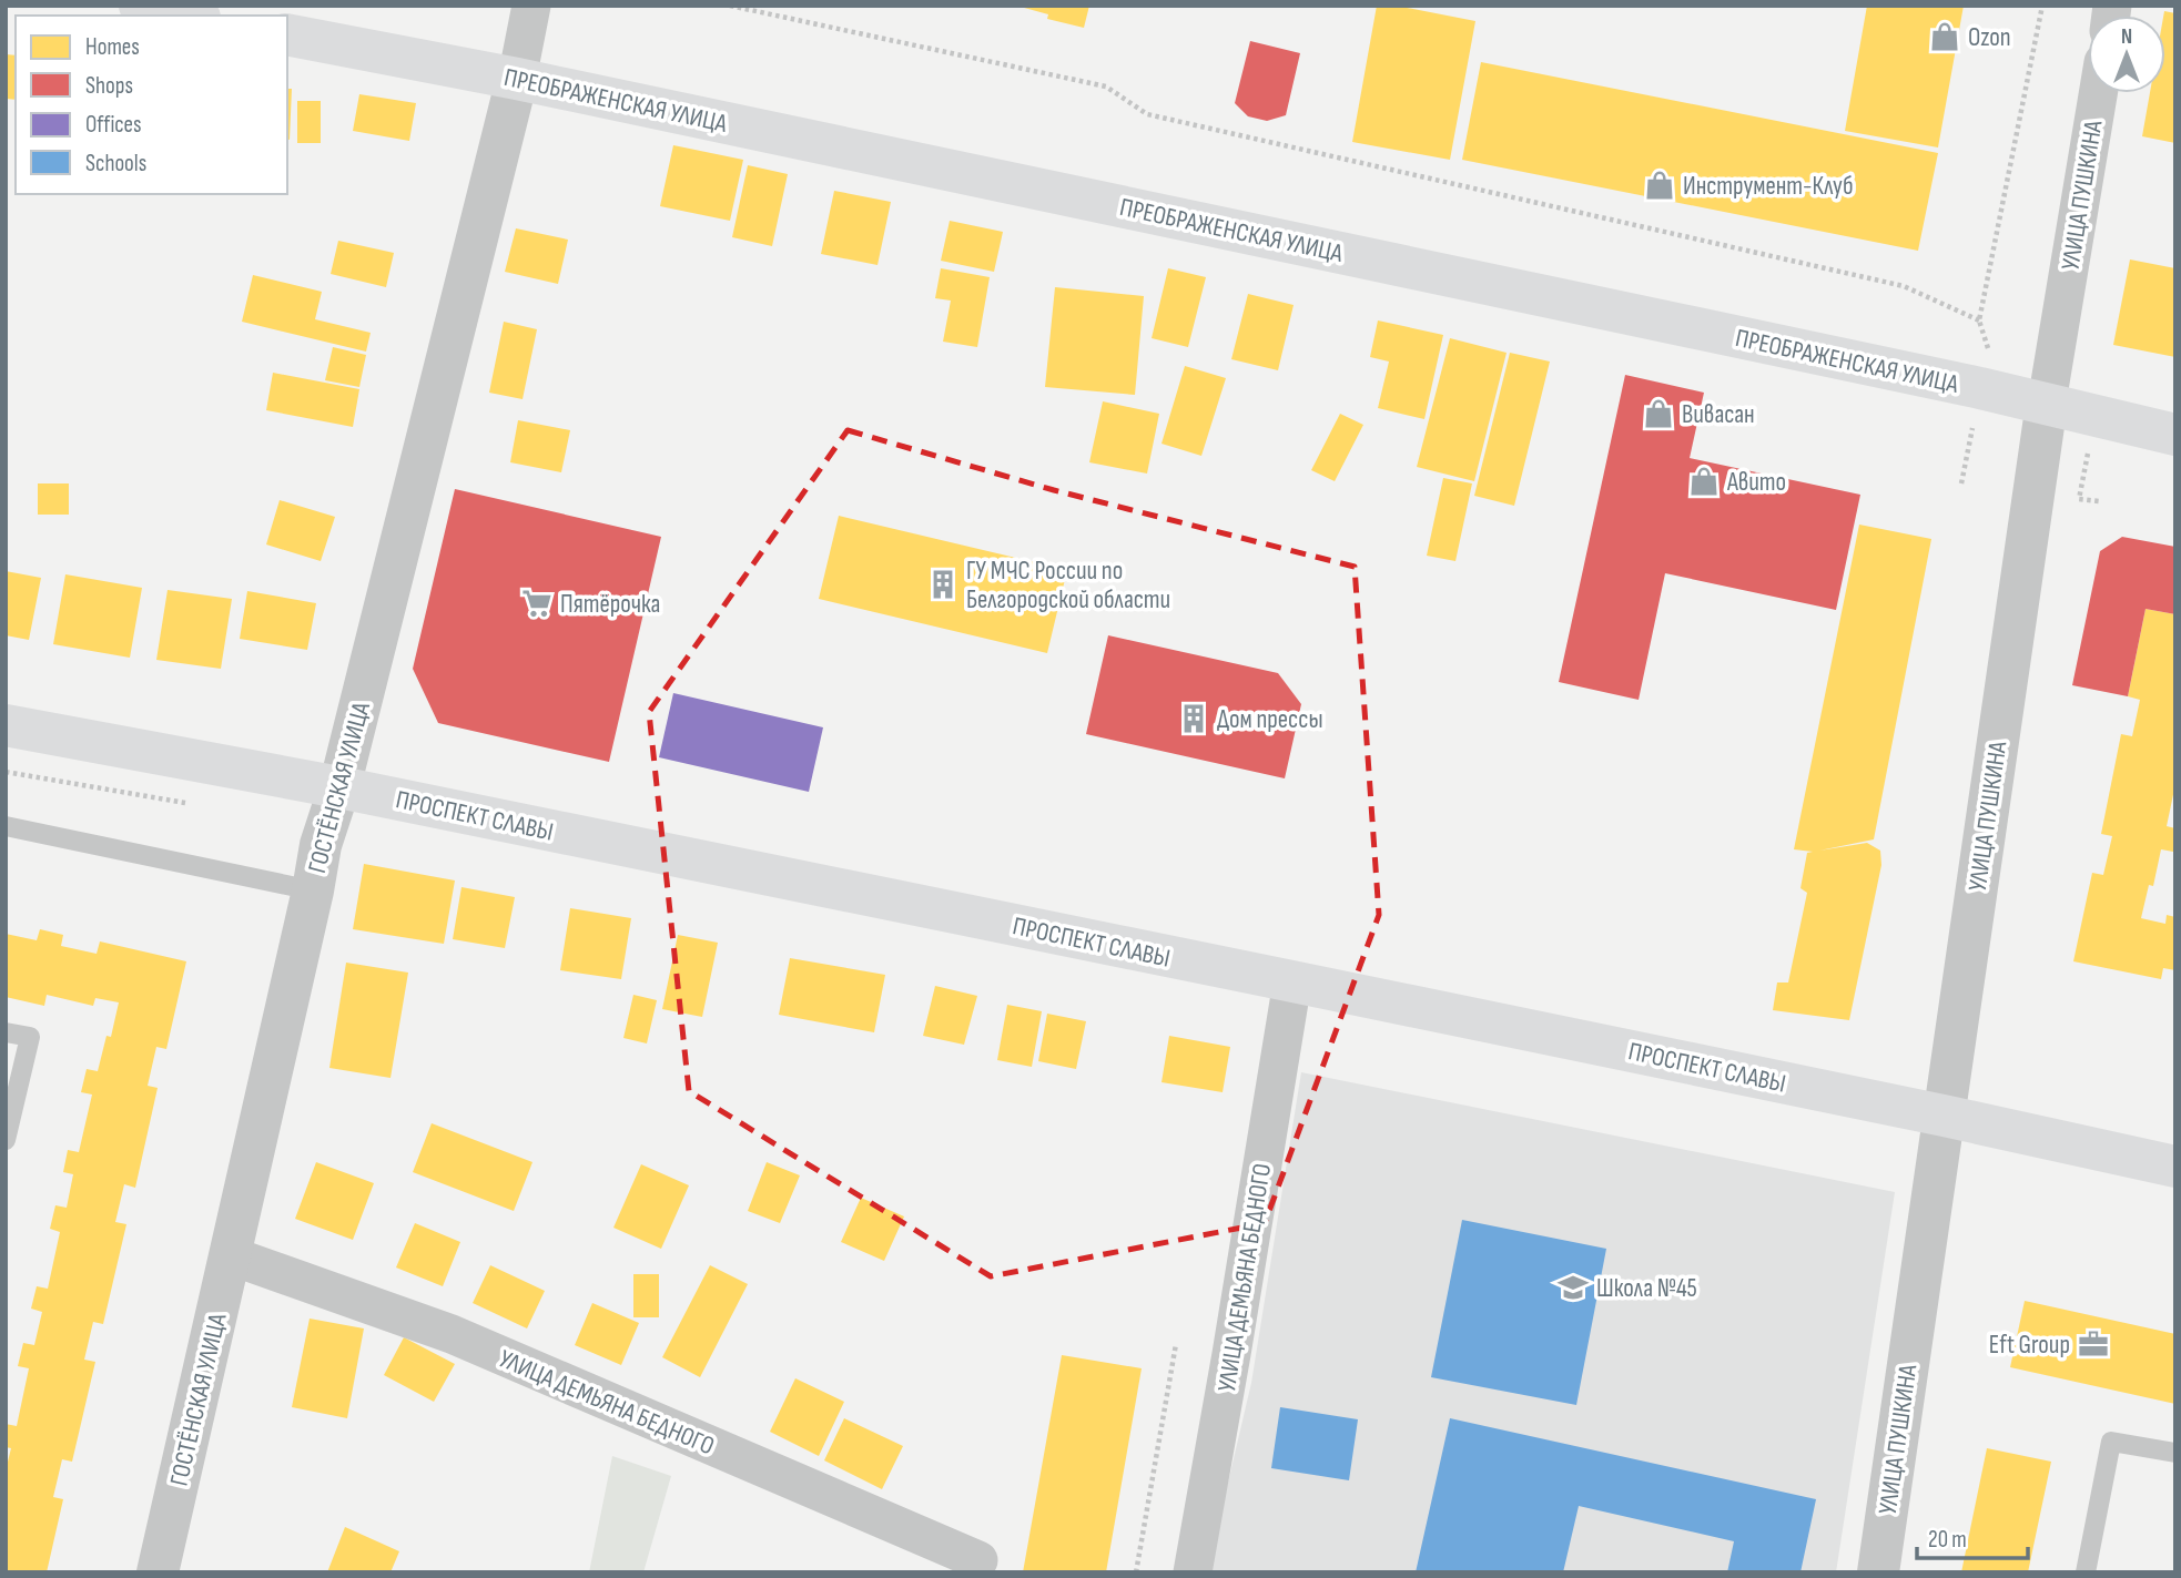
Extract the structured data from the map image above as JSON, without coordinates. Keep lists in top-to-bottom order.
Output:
{
  "streets": {
    "main road": ["ПРЕОБРАЖЕНСКАЯ УЛИЦА", "ПРОСПЕКТ СЛАВЫ"],
    "street": ["УЛИЦА ПУШКИНА", "ГОСТЁНСКАЯ УЛИЦА", "УЛИЦА ДЕМЬЯНА БЕДНОГО"]
  },
  "crossings": [
    ["ПРЕОБРАЖЕНСКАЯ УЛИЦА", "УЛИЦА ПУШКИНА"],
    ["ПРЕОБРАЖЕНСКАЯ УЛИЦА", "ГОСТЁНСКАЯ УЛИЦА"],
    ["УЛИЦА ПУШКИНА", "ПРОСПЕКТ СЛАВЫ"],
    ["ГОСТЁНСКАЯ УЛИЦА", "ПРОСПЕКТ СЛАВЫ"],
    ["ГОСТЁНСКАЯ УЛИЦА", "УЛИЦА ДЕМЬЯНА БЕДНОГО"],
    ["ПРОСПЕКТ СЛАВЫ", "УЛИЦА ДЕМЬЯНА БЕДНОГО"]
  ],
  "places": {
    "shop": [
      "Ozon",
      "Инструмент-Клуб",
      "Вивасан",
      "Авито"
    ],
    "building": ["ГУ МЧС России по Белгородской области", "Дом прессы"],
    "supermarket": ["Пятёрочка"],
    "school or university": ["Школа №45"],
    "office": ["Eft Group"]
  },
  "legend": [
    "Homes",
    "Shops",
    "Offices",
    "Schools"
  ],
  "scale_bar": "20 m",
  "north": "top"
}
